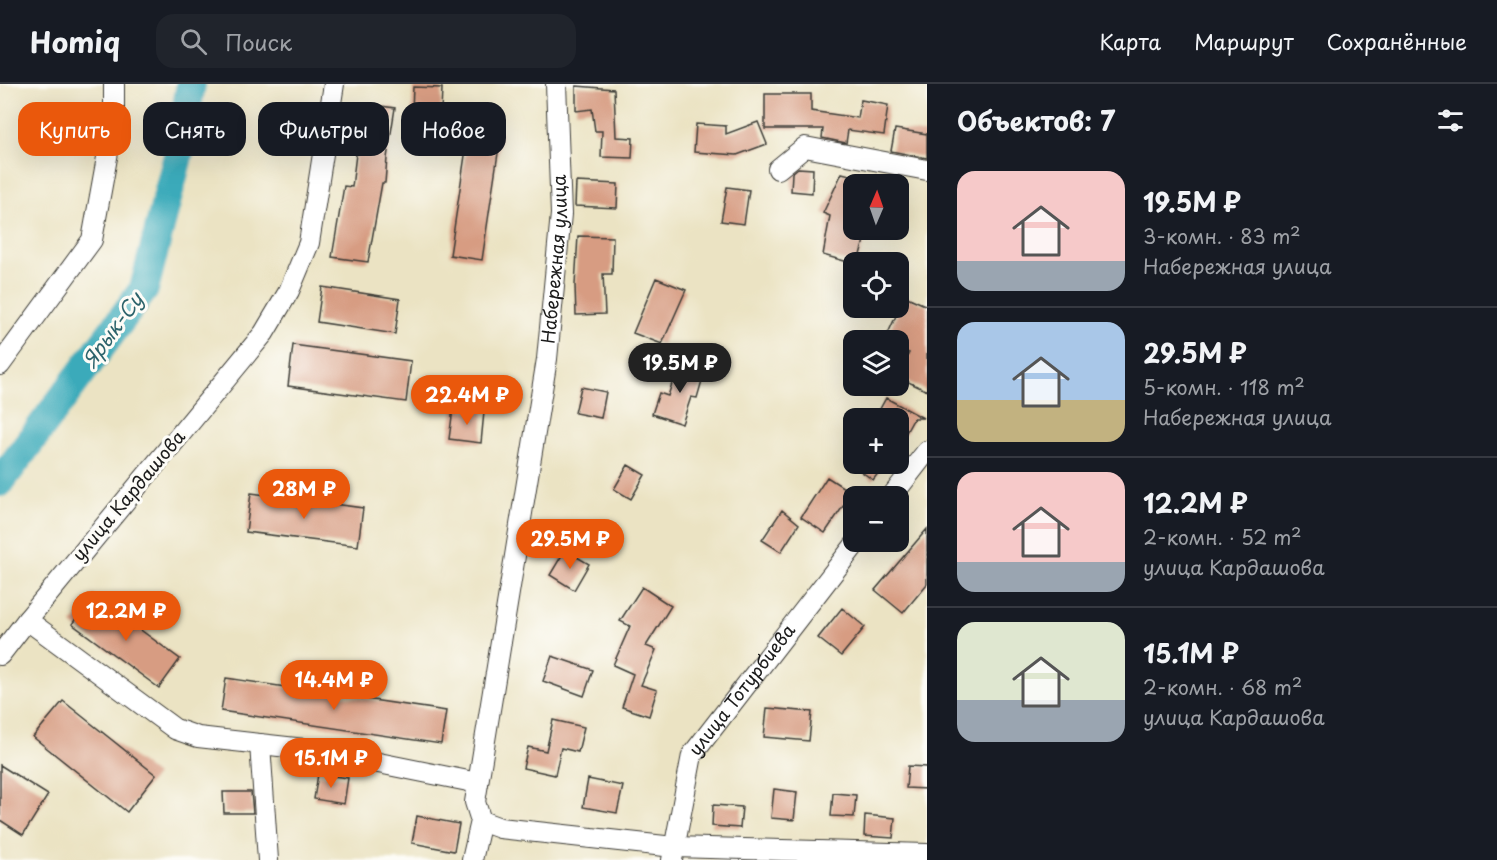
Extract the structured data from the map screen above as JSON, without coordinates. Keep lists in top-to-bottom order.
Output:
{
  "streets": {
    "street": ["Набережная улица", "улица Кардашова", "улица Тотурбиева"]
  },
  "water": ["Ярык-Су"],
  "north": "top",
  "page": {
    "header": "Homiq",
    "search": "Поиск",
    "nav": ["Карта", "Маршрут", "Сохранённые"],
    "heading": "Объектов: 7",
    "chip": [
      "Купить",
      "Снять",
      "Фильтры",
      "Новое"
    ],
    "list": [
      {
        "name": "19.5M ₽",
        "note": "3-комн. · 83 m² · Набережная улица"
      },
      {
        "name": "29.5M ₽",
        "note": "5-комн. · 118 m² · Набережная улица"
      },
      {
        "name": "12.2M ₽",
        "note": "2-комн. · 52 m² · улица Кардашова"
      },
      {
        "name": "15.1M ₽",
        "note": "2-комн. · 68 m² · улица Кардашова"
      }
    ],
    "map_buttons": ["+", "−"],
    "price": [
      "19.5M ₽",
      "22.4M ₽",
      "28M ₽",
      "29.5M ₽",
      "12.2M ₽",
      "14.4M ₽",
      "15.1M ₽"
    ]
  }
}
